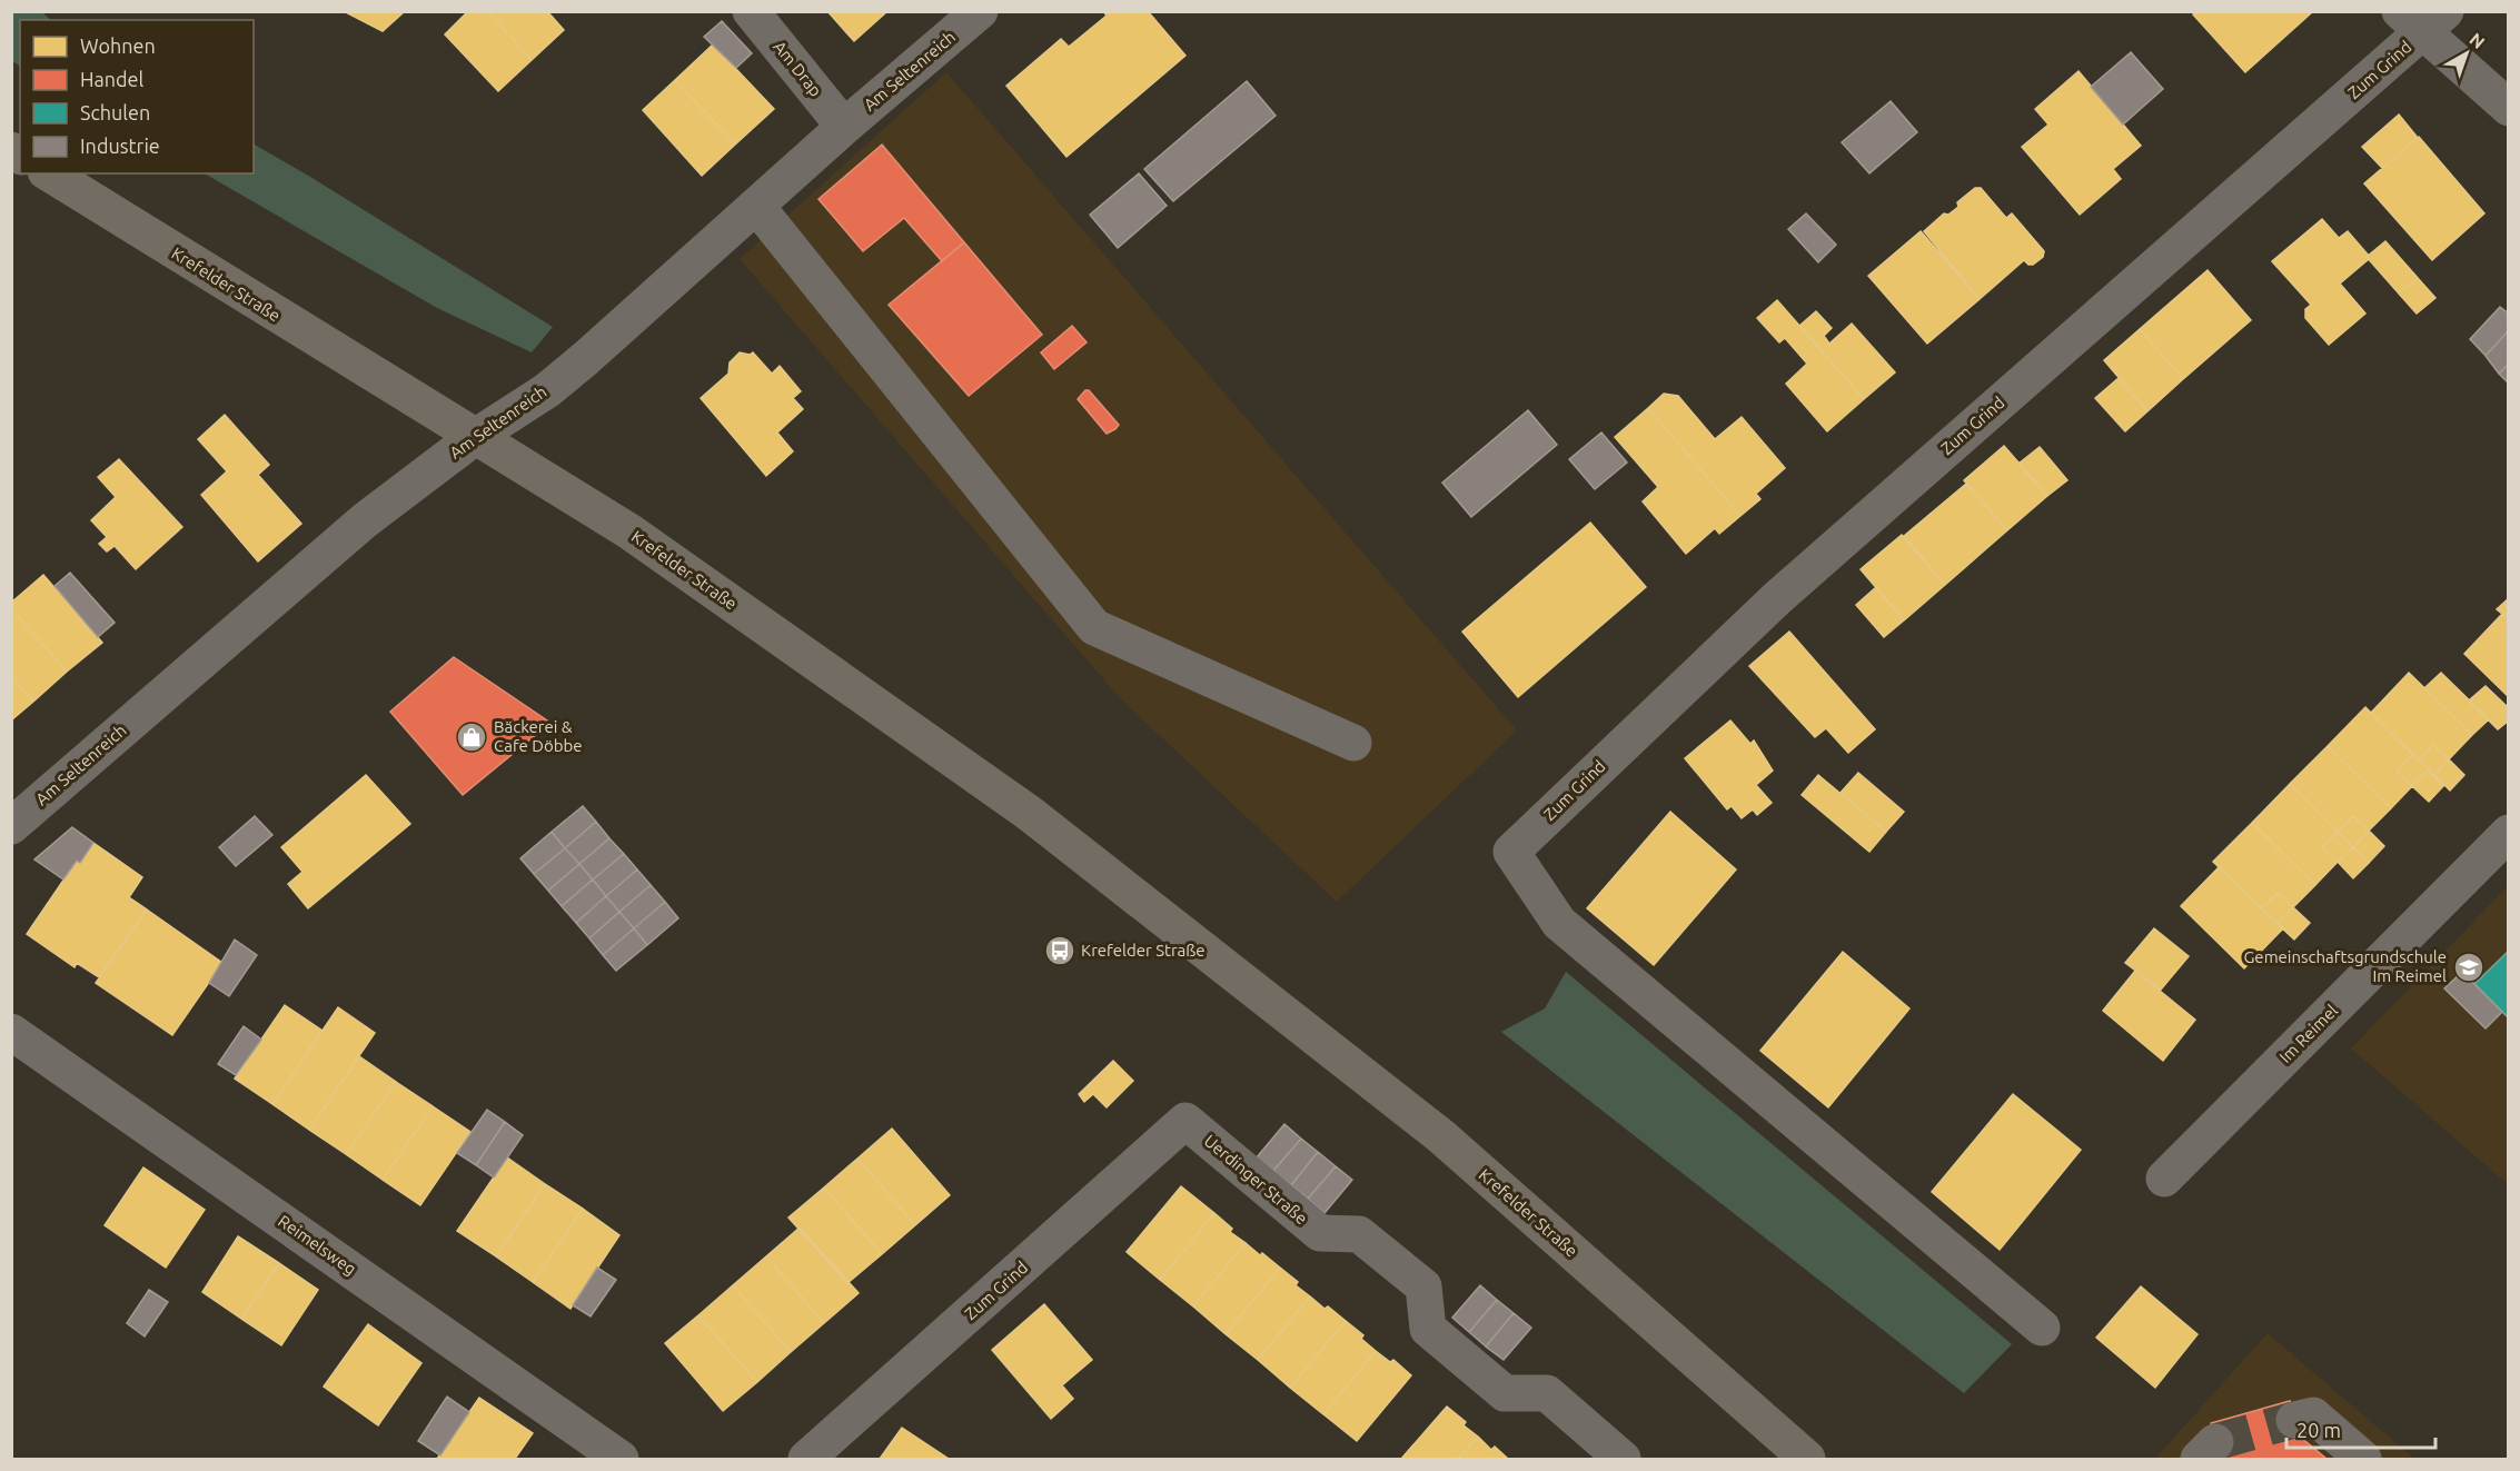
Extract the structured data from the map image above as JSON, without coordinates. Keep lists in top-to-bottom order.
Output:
{
  "streets": {
    "main road": ["Krefelder Straße"],
    "street": [
      "Am Drap",
      "Zum Grind",
      "Am Seltenreich",
      "Im Reimel",
      "Uerdinger Straße",
      "Reimelsweg"
    ]
  },
  "crossings": [
    ["Am Drap", "Am Seltenreich"],
    ["Zum Grind", "Uerdinger Straße"],
    ["Am Seltenreich", "Krefelder Straße"]
  ],
  "places": {
    "shop": ["Bäckerei & Cafe Döbbe"],
    "bus stop": ["Krefelder Straße"],
    "school or university": ["Gemeinschaftsgrundschule Im Reimel"]
  },
  "legend": [
    "Wohnen",
    "Handel",
    "Schulen",
    "Industrie"
  ],
  "scale_bar": "20 m",
  "north": "top right"
}
